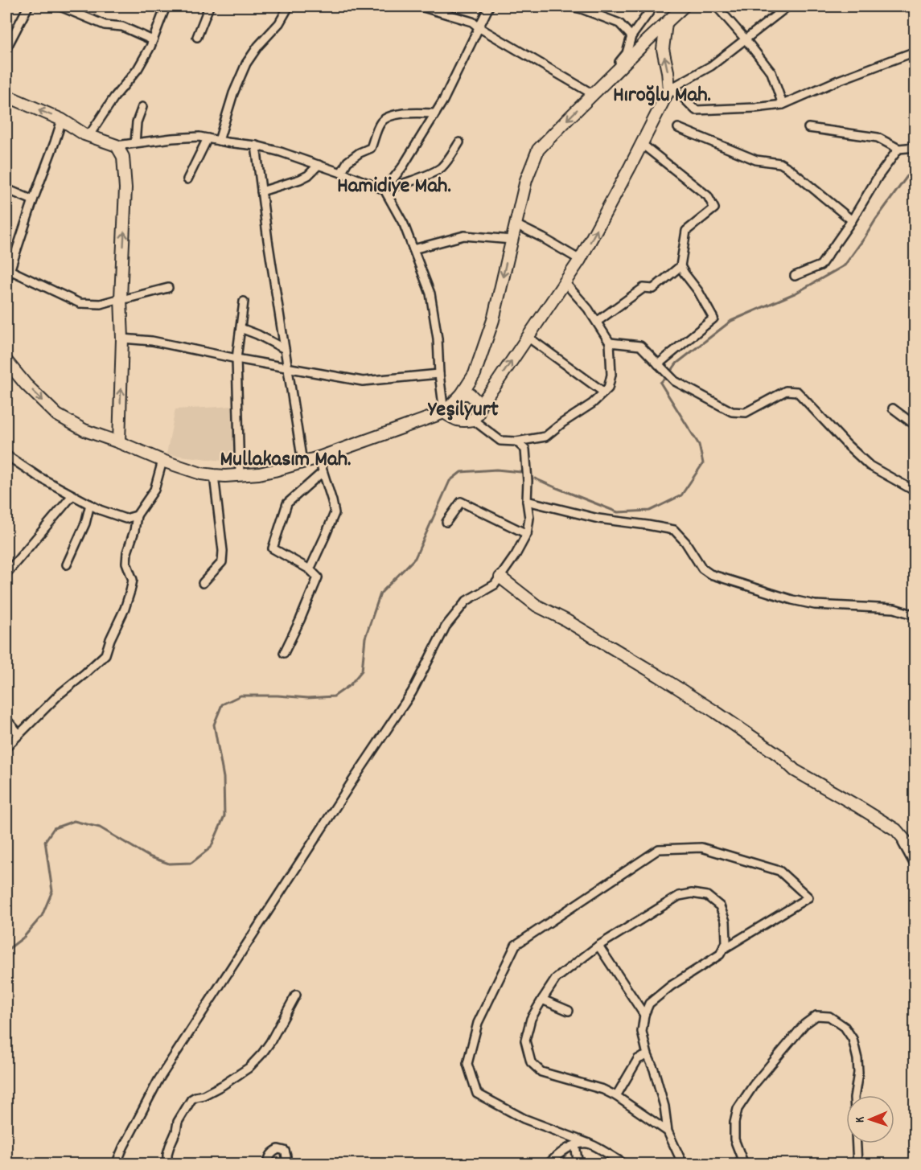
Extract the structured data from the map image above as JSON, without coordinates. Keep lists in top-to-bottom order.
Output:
{
  "districts": [
    "Hıroğlu Mah.",
    "Hamidiye Mah.",
    "Yeşilyurt",
    "Mullakasım Mah."
  ],
  "north": "left"
}
